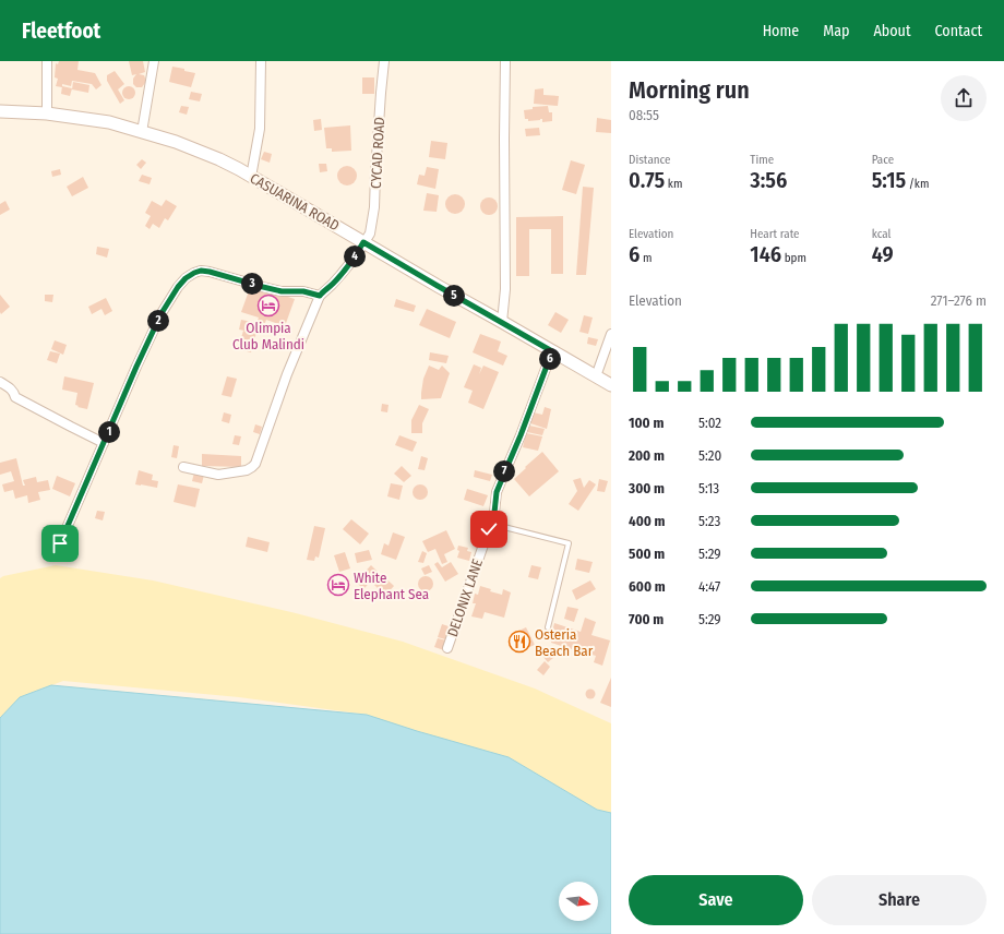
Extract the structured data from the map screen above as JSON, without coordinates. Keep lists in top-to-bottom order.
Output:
{
  "streets": {
    "street": ["CYCAD ROAD", "CASUARINA ROAD", "DELONIX LANE"]
  },
  "crossings": [
    ["CYCAD ROAD", "CASUARINA ROAD"],
    ["CASUARINA ROAD", "DELONIX LANE"]
  ],
  "places": {
    "hotel": ["Olimpia Club Malindi", "White Elephant Sea"],
    "restaurant": ["Osteria Beach Bar"]
  },
  "north": "right",
  "page": {
    "header": "Fleetfoot",
    "nav": [
      "Home",
      "Map",
      "About",
      "Contact"
    ],
    "heading": ["Morning run", "08:55"],
    "stats": [
      ["Distance", "0.75 km"],
      ["Time", "3:56"],
      ["Pace", "5:15 /km"],
      ["Elevation", "6 m"],
      ["Heart rate", "146 bpm"],
      ["kcal", "49"]
    ],
    "pins": [
      "4",
      "3",
      "5",
      "2",
      "6",
      "1",
      "7"
    ],
    "chart": ["Elevation", "271–276 m"],
    "list": [
      {
        "name": "100 m",
        "note": "5:02"
      },
      {
        "name": "200 m",
        "note": "5:20"
      },
      {
        "name": "300 m",
        "note": "5:13"
      },
      {
        "name": "400 m",
        "note": "5:23"
      },
      {
        "name": "500 m",
        "note": "5:29"
      },
      {
        "name": "600 m",
        "note": "4:47"
      },
      {
        "name": "700 m",
        "note": "5:29"
      }
    ],
    "buttons": ["Save", "Share"]
  }
}
